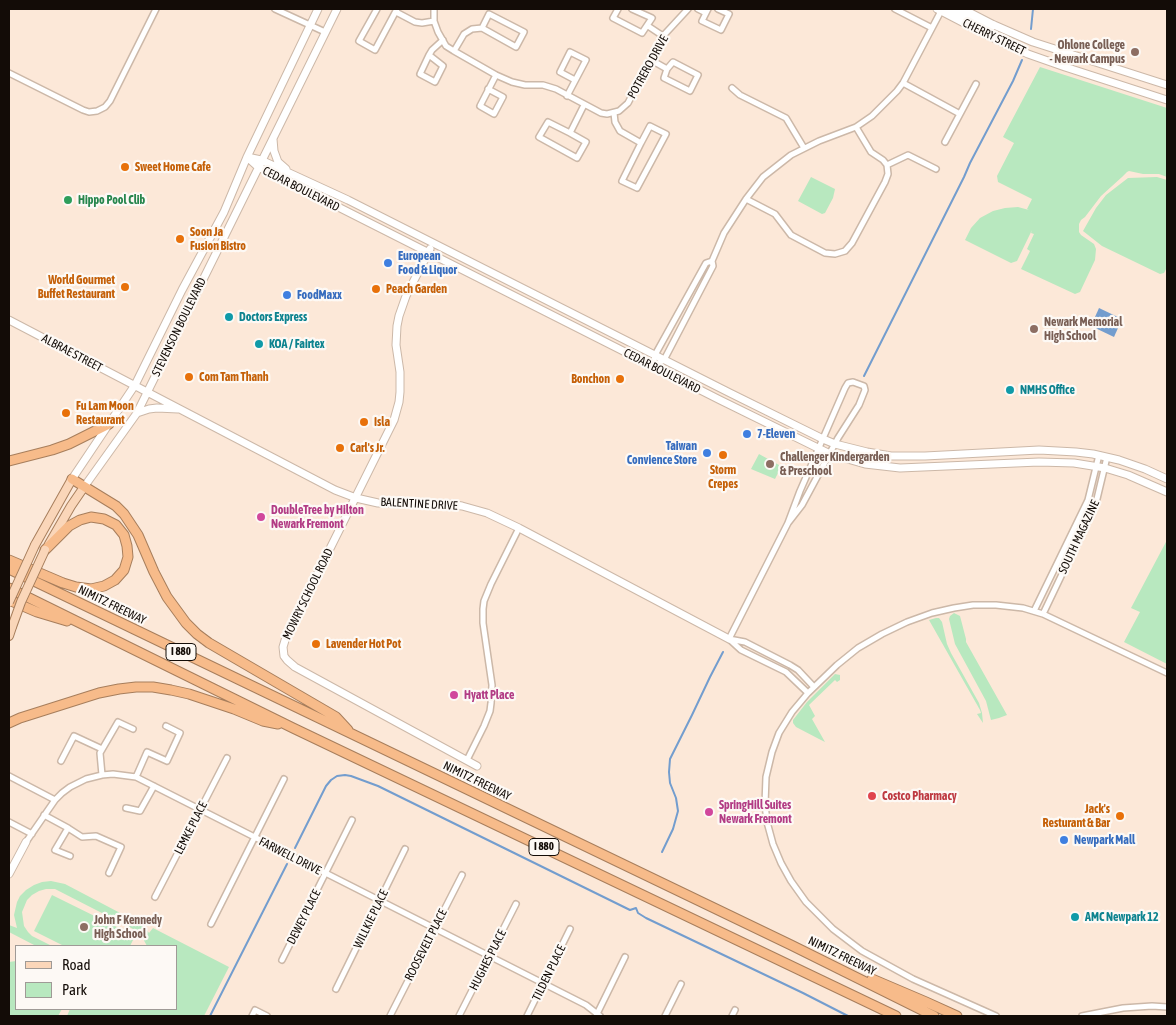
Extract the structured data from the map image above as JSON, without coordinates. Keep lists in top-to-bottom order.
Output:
{
  "streets": {
    "highway": ["NIMITZ FREEWAY", "I 880"],
    "main road": [
      "CHERRY STREET",
      "CEDAR BOULEVARD",
      "STEVENSON BOULEVARD",
      "ALBRAE STREET",
      "BALENTINE DRIVE",
      "MOWRY SCHOOL ROAD",
      "FARWELL DRIVE"
    ],
    "street": [
      "POTRERO DRIVE",
      "SOUTH MAGAZINE",
      "LEMKE PLACE",
      "DEWEY PLACE",
      "WILLKIE PLACE",
      "ROOSEVELT PLACE",
      "HUGHES PLACE",
      "TILDEN PLACE"
    ]
  },
  "crossings": [
    ["CEDAR BOULEVARD", "STEVENSON BOULEVARD"],
    ["CEDAR BOULEVARD", "SOUTH MAGAZINE"],
    ["CEDAR BOULEVARD", "MOWRY SCHOOL ROAD"],
    ["STEVENSON BOULEVARD", "ALBRAE STREET"],
    ["STEVENSON BOULEVARD", "BALENTINE DRIVE"],
    ["ALBRAE STREET", "BALENTINE DRIVE"],
    ["BALENTINE DRIVE", "MOWRY SCHOOL ROAD"],
    ["LEMKE PLACE", "FARWELL DRIVE"],
    ["FARWELL DRIVE", "DEWEY PLACE"],
    ["FARWELL DRIVE", "WILLKIE PLACE"],
    ["FARWELL DRIVE", "ROOSEVELT PLACE"],
    ["FARWELL DRIVE", "HUGHES PLACE"],
    ["FARWELL DRIVE", "TILDEN PLACE"]
  ],
  "places": [
    "Ohlone College - Newark Campus",
    "Sweet Home Cafe",
    "Hippo Pool Clib",
    "Soon Ja Fusion Bistro",
    "European Food & Liquor",
    "World Gourmet Buffet Restaurant",
    "Peach Garden",
    "FoodMaxx",
    "Doctors Express",
    "Newark Memorial High School",
    "KOA / Fairtex",
    "Com Tam Thanh",
    "Bonchon",
    "NMHS Office",
    "Fu Lam Moon Restaurant",
    "Isla",
    "7-Eleven",
    "Carl's Jr.",
    "Taiwan Convience Store",
    "Storm Crepes",
    "Challenger Kindergarden & Preschool",
    "DoubleTree by Hilton Newark Fremont",
    "Lavender Hot Pot",
    "Hyatt Place",
    "Costco Pharmacy",
    "SpringHill Suites Newark Fremont",
    "Jack's Resturant & Bar",
    "Newpark Mall",
    "AMC Newpark 12",
    "John F Kennedy High School"
  ],
  "legend": ["Road", "Park"]
}
